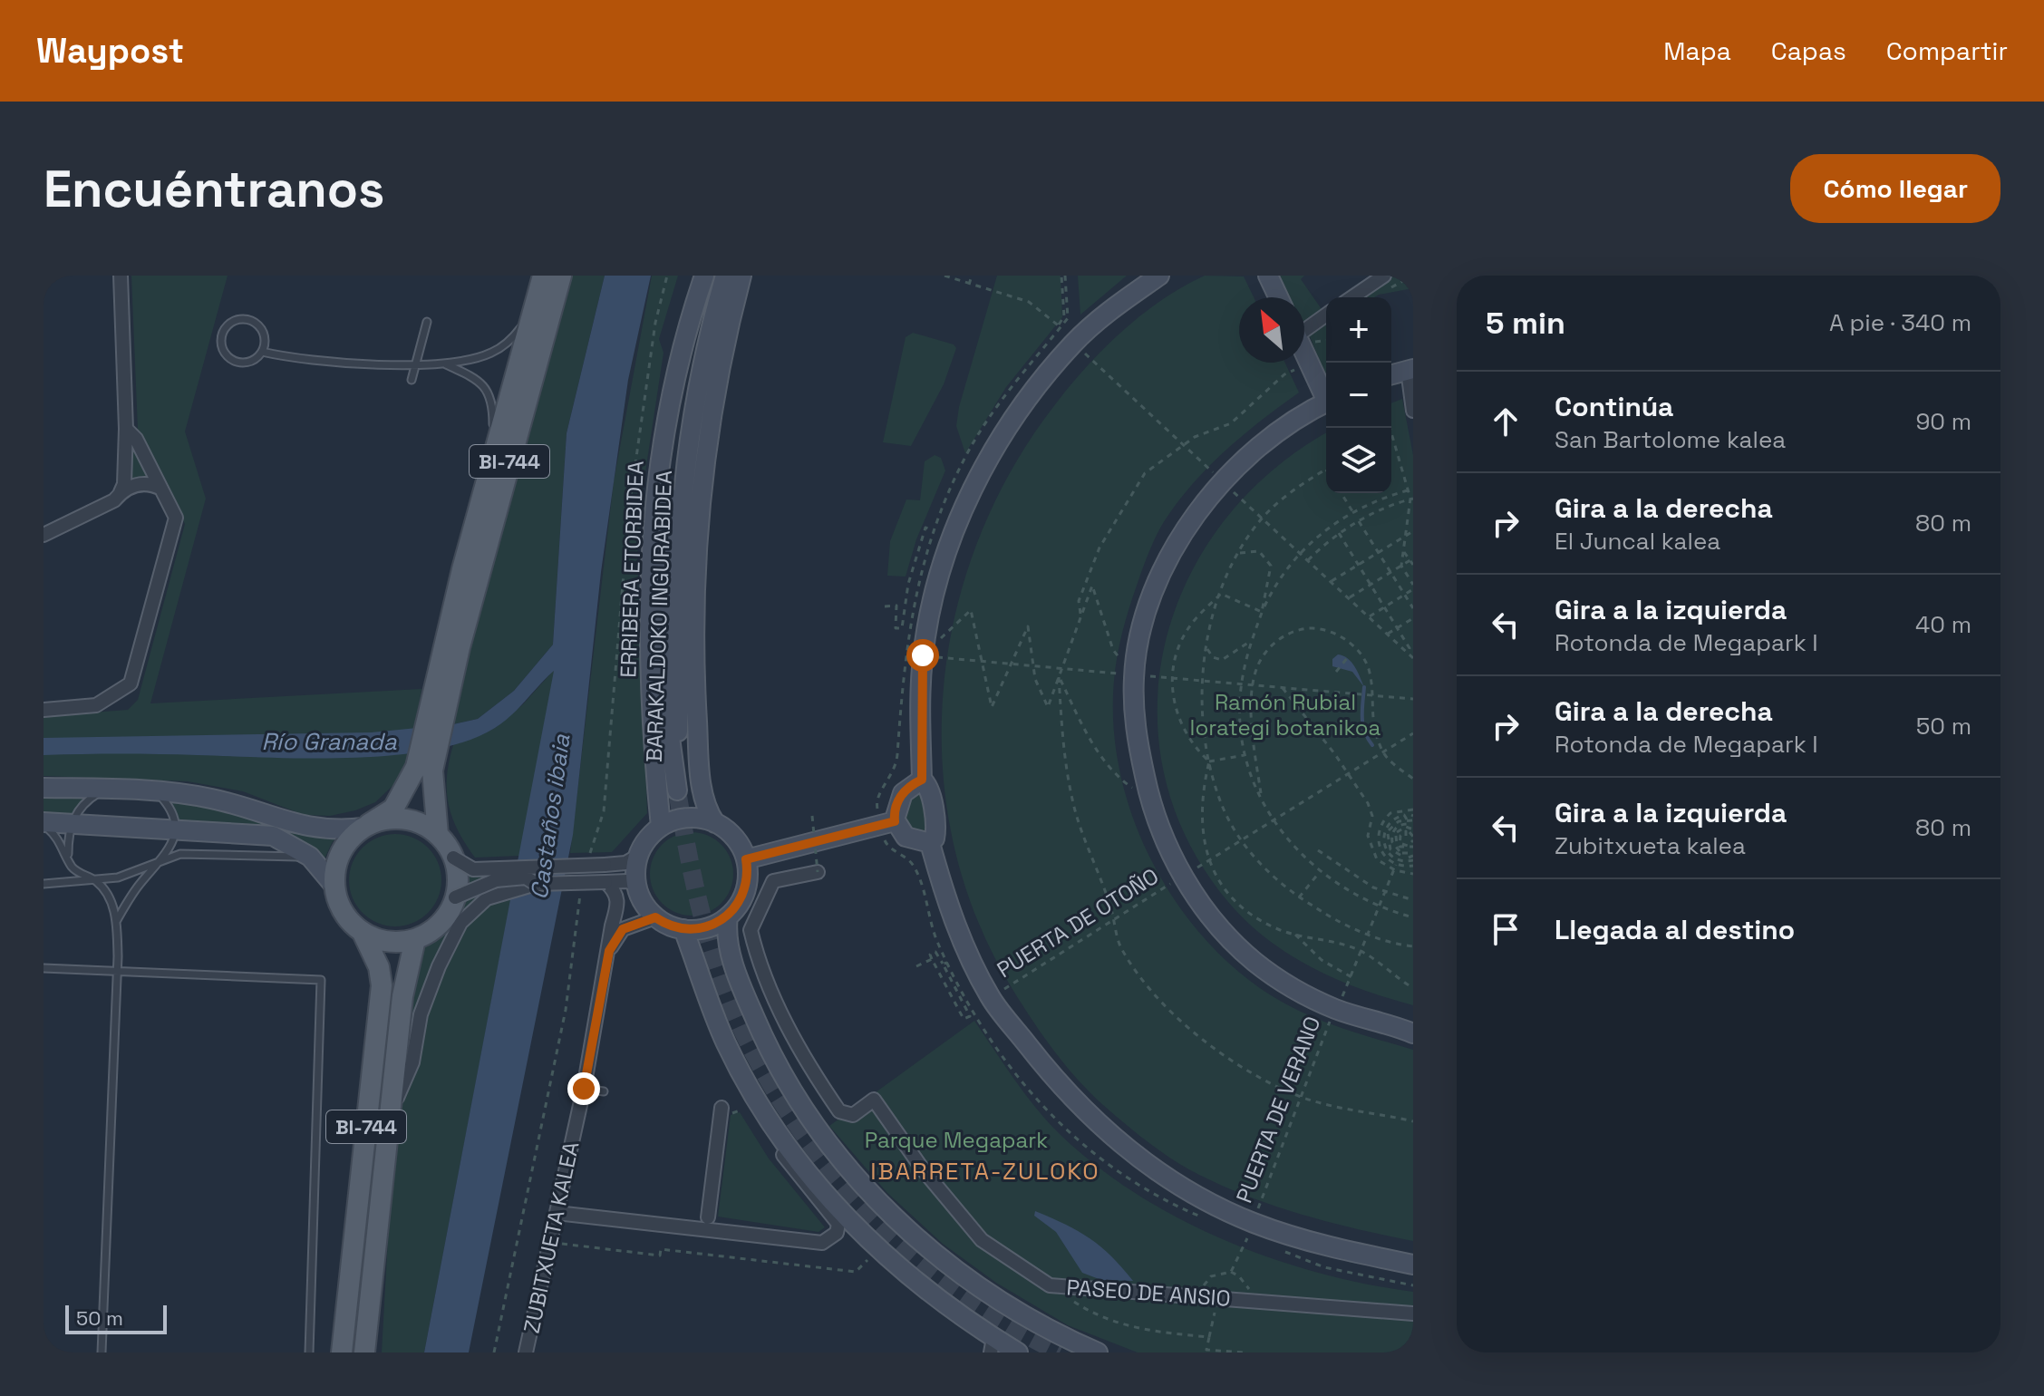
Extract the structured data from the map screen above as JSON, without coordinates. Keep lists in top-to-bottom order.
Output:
{
  "streets": {
    "main road": ["BI-744"],
    "street": [
      "ERRIBERA ETORBIDEA",
      "BARAKALDOKO INGURABIDEA",
      "ZUBITXUETA KALEA",
      "PASEO DE ANSIO"
    ],
    "path": ["PUERTA DE OTOÑO", "PUERTA DE VERANO"]
  },
  "crossings": [
    ["ERRIBERA ETORBIDEA", "BARAKALDOKO INGURABIDEA"]
  ],
  "districts": ["IBARRETA-ZULOKO"],
  "water": ["Río Granada", "Castaños ibaia"],
  "parks": ["Ramón Rubial lorategi botanikoa", "Parque Megapark"],
  "scale_bar": "50 m",
  "north": "top left",
  "page": {
    "header": "Waypost",
    "nav": ["Mapa", "Capas", "Compartir"],
    "buttons": "Cómo llegar",
    "title": "Encuéntranos",
    "heading": ["5 min", "A pie · 340 m"],
    "map_buttons": ["+", "−"],
    "list": [
      ["Continúa", "San Bartolome kalea", "90 m"],
      ["Gira a la derecha", "El Juncal kalea", "80 m"],
      ["Gira a la izquierda", "Rotonda de Megapark I", "40 m"],
      ["Gira a la derecha", "Rotonda de Megapark I", "50 m"],
      ["Gira a la izquierda", "Zubitxueta kalea", "80 m"],
      "Llegada al destino"
    ],
    "scale": "50 m"
  }
}
